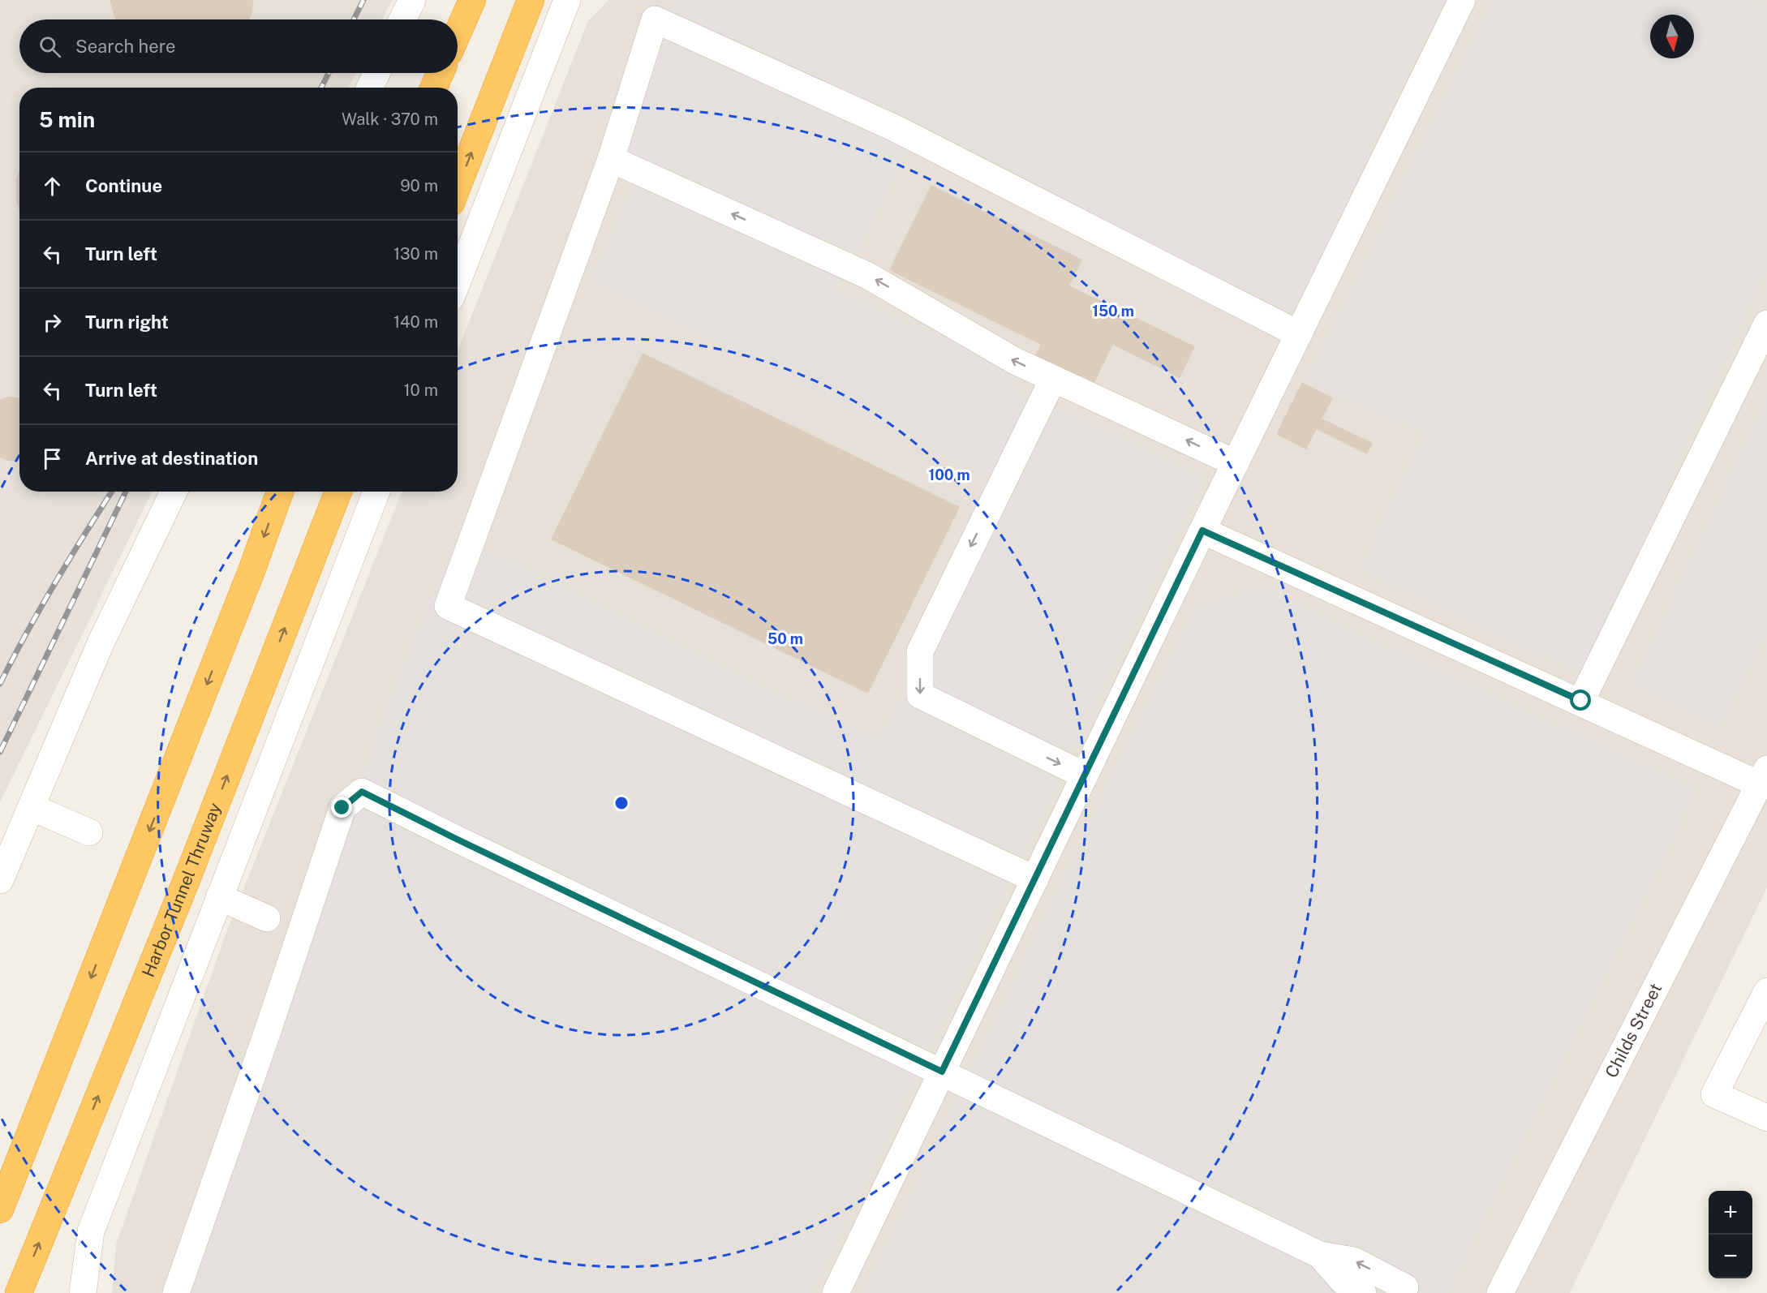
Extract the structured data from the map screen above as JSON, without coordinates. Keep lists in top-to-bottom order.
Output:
{
  "streets": {
    "highway": ["Harbor Tunnel Thruway"],
    "street": ["Childs Street"]
  },
  "north": "bottom",
  "page": {
    "search": "Search here",
    "heading": ["5 min", "Walk · 370 m"],
    "list": [
      ["Continue", "90 m"],
      ["Turn left", "130 m"],
      ["Turn right", "140 m"],
      ["Turn left", "10 m"],
      "Arrive at destination"
    ],
    "map_buttons": ["+", "−"]
  },
  "rings": ["150 m", "100 m", "50 m"]
}
